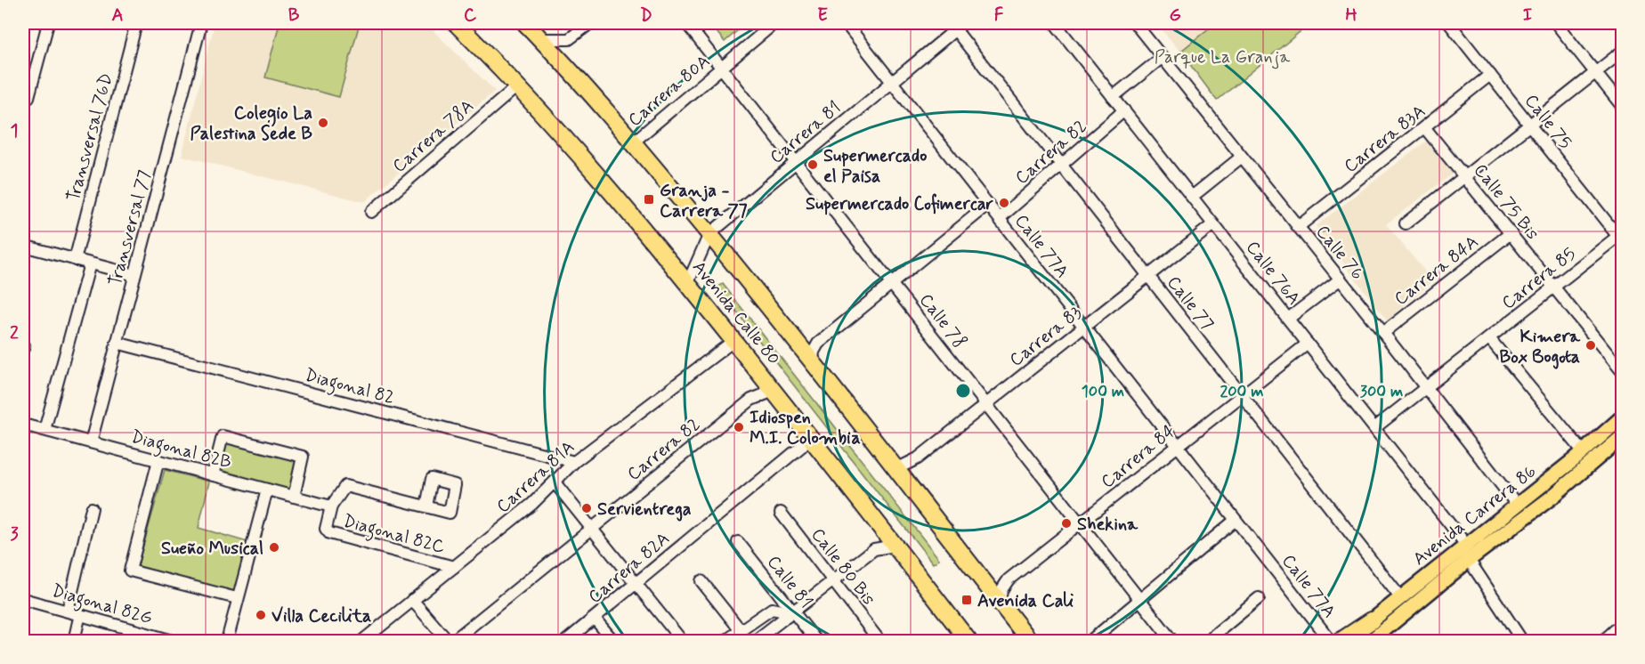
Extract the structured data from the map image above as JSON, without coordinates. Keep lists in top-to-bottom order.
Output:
{
  "streets": {
    "highway": ["Avenida Calle 80"],
    "main road": ["Avenida Carrera 86"],
    "street": [
      "Carrera 80A",
      "Calle 75",
      "Carrera 81",
      "Carrera 78A",
      "Transversal 76D",
      "Carrera 83A",
      "Carrera 82",
      "Calle 75 Bis",
      "Transversal 77",
      "Calle 77A",
      "Calle 76",
      "Carrera 84A",
      "Calle 76A",
      "Carrera 85",
      "Calle 77",
      "Calle 78",
      "Carrera 83",
      "Diagonal 82",
      "Diagonal 82B",
      "Carrera 84",
      "Carrera 81A",
      "Diagonal 82C",
      "Calle 80 Bis",
      "Carrera 82A",
      "Calle 81",
      "Diagonal 82G"
    ]
  },
  "crossings": [
    ["Carrera 80A", "Avenida Calle 80"],
    ["Carrera 80A", "Calle 78"],
    ["Calle 75", "Carrera 83A"],
    ["Calle 75", "Carrera 85"],
    ["Carrera 81", "Calle 77A"],
    ["Carrera 81", "Calle 77"],
    ["Carrera 81", "Avenida Calle 80"],
    ["Carrera 81", "Calle 78"],
    ["Carrera 78A", "Avenida Calle 80"],
    ["Carrera 83A", "Calle 75 Bis"],
    ["Carrera 83A", "Calle 76"],
    ["Carrera 82", "Calle 77A"],
    ["Carrera 82", "Calle 76A"],
    ["Carrera 82", "Calle 77"],
    ["Carrera 82", "Avenida Calle 80"],
    ["Calle 75 Bis", "Carrera 84A"],
    ["Calle 75 Bis", "Carrera 85"],
    ["Transversal 77", "Diagonal 82"],
    ["Transversal 77", "Diagonal 82B"],
    ["Calle 77A", "Carrera 83"],
    ["Calle 77A", "Carrera 84"],
    ["Calle 76", "Carrera 84A"],
    ["Calle 76", "Carrera 85"],
    ["Calle 76", "Avenida Carrera 86"],
    ["Calle 76A", "Carrera 85"],
    ["Calle 76A", "Carrera 83"],
    ["Calle 76A", "Carrera 84"],
    ["Calle 76A", "Avenida Carrera 86"],
    ["Calle 77", "Carrera 83"],
    ["Calle 77", "Carrera 84"],
    ["Calle 77", "Avenida Carrera 86"],
    ["Avenida Calle 80", "Carrera 83"],
    ["Avenida Calle 80", "Carrera 84"],
    ["Avenida Calle 80", "Carrera 81A"],
    ["Avenida Calle 80", "Carrera 82A"],
    ["Calle 78", "Carrera 83"],
    ["Calle 78", "Carrera 84"],
    ["Diagonal 82", "Carrera 81A"],
    ["Diagonal 82B", "Diagonal 82C"],
    ["Carrera 81A", "Diagonal 82C"]
  ],
  "parks": ["Parque La Granja"],
  "places": {
    "other": [
      "Colegio La Palestina Sede B",
      "Supermercado el Paisa",
      "Supermercado Cofimercar",
      "Kimera Box Bogota",
      "Idiospen M.I. Colombia",
      "Servientrega",
      "Shekina",
      "Sueño Musical",
      "Villa Cecilita"
    ],
    "transit": ["Granja - Carrera 77", "Avenida Cali"]
  },
  "grid": {
    "columns": [
      "A",
      "B",
      "C",
      "D",
      "E",
      "F",
      "G",
      "H",
      "I"
    ],
    "rows": ["1", "2", "3"]
  },
  "rings": ["100 m", "200 m", "300 m"]
}
